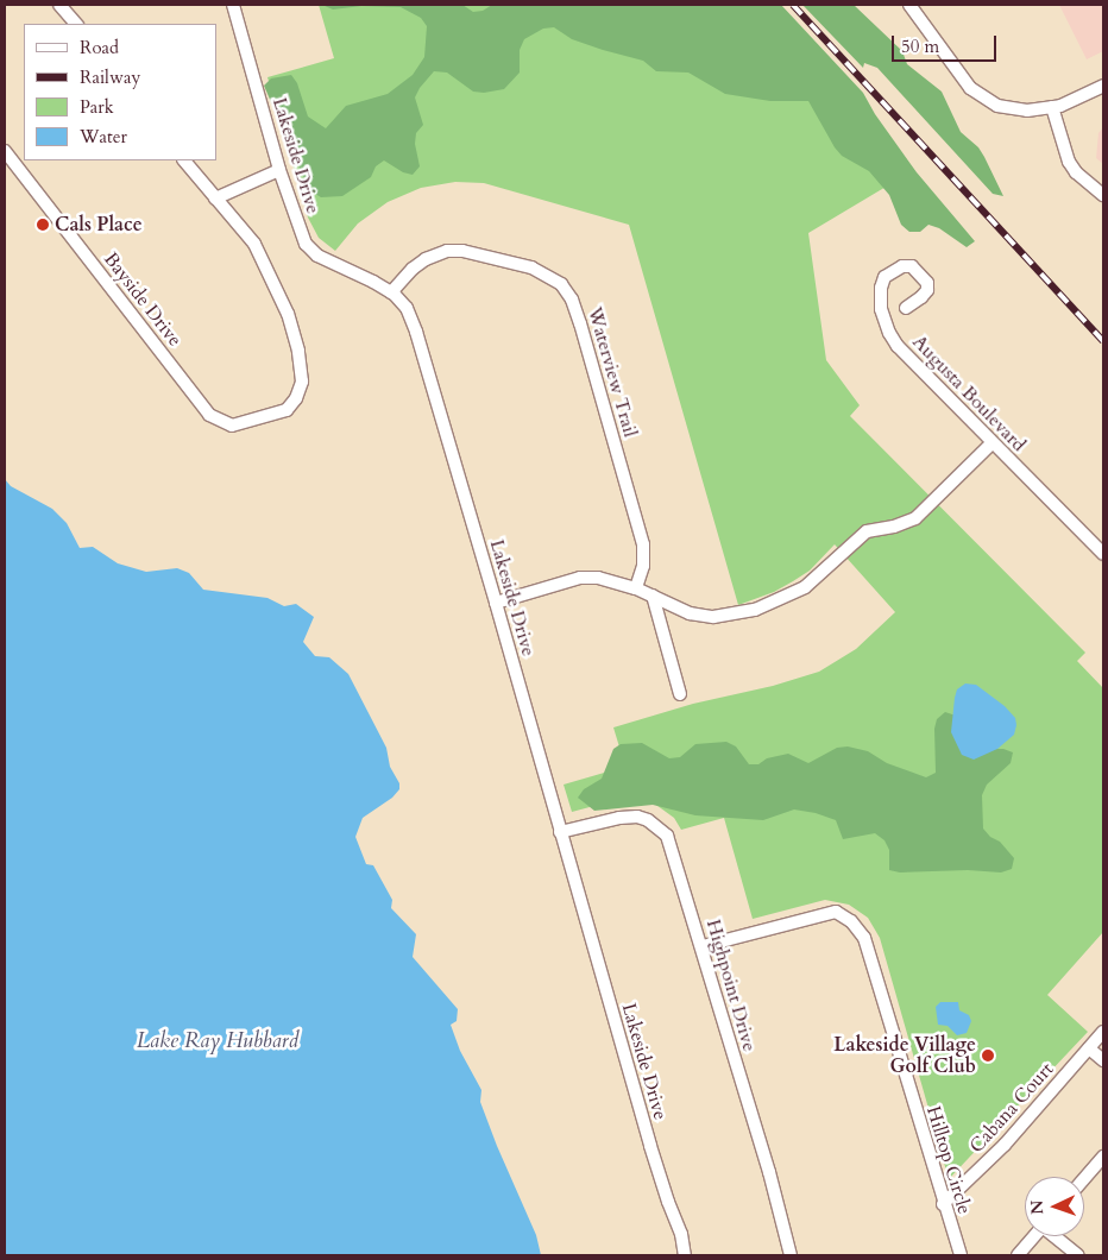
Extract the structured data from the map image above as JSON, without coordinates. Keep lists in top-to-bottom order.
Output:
{
  "streets": {
    "street": [
      "Lakeside Drive",
      "Bayside Drive",
      "Waterview Trail",
      "Augusta Boulevard",
      "Highpoint Drive",
      "Cabana Court",
      "Hilltop Circle"
    ]
  },
  "crossings": [
    ["Lakeside Drive", "Waterview Trail"],
    ["Lakeside Drive", "Highpoint Drive"],
    ["Highpoint Drive", "Hilltop Circle"],
    ["Cabana Court", "Hilltop Circle"]
  ],
  "water": ["Lake Ray Hubbard"],
  "places": ["Cals Place", "Lakeside Village Golf Club"],
  "legend": [
    "Road",
    "Railway",
    "Park",
    "Water"
  ],
  "scale_bar": "50 m",
  "north": "left"
}
